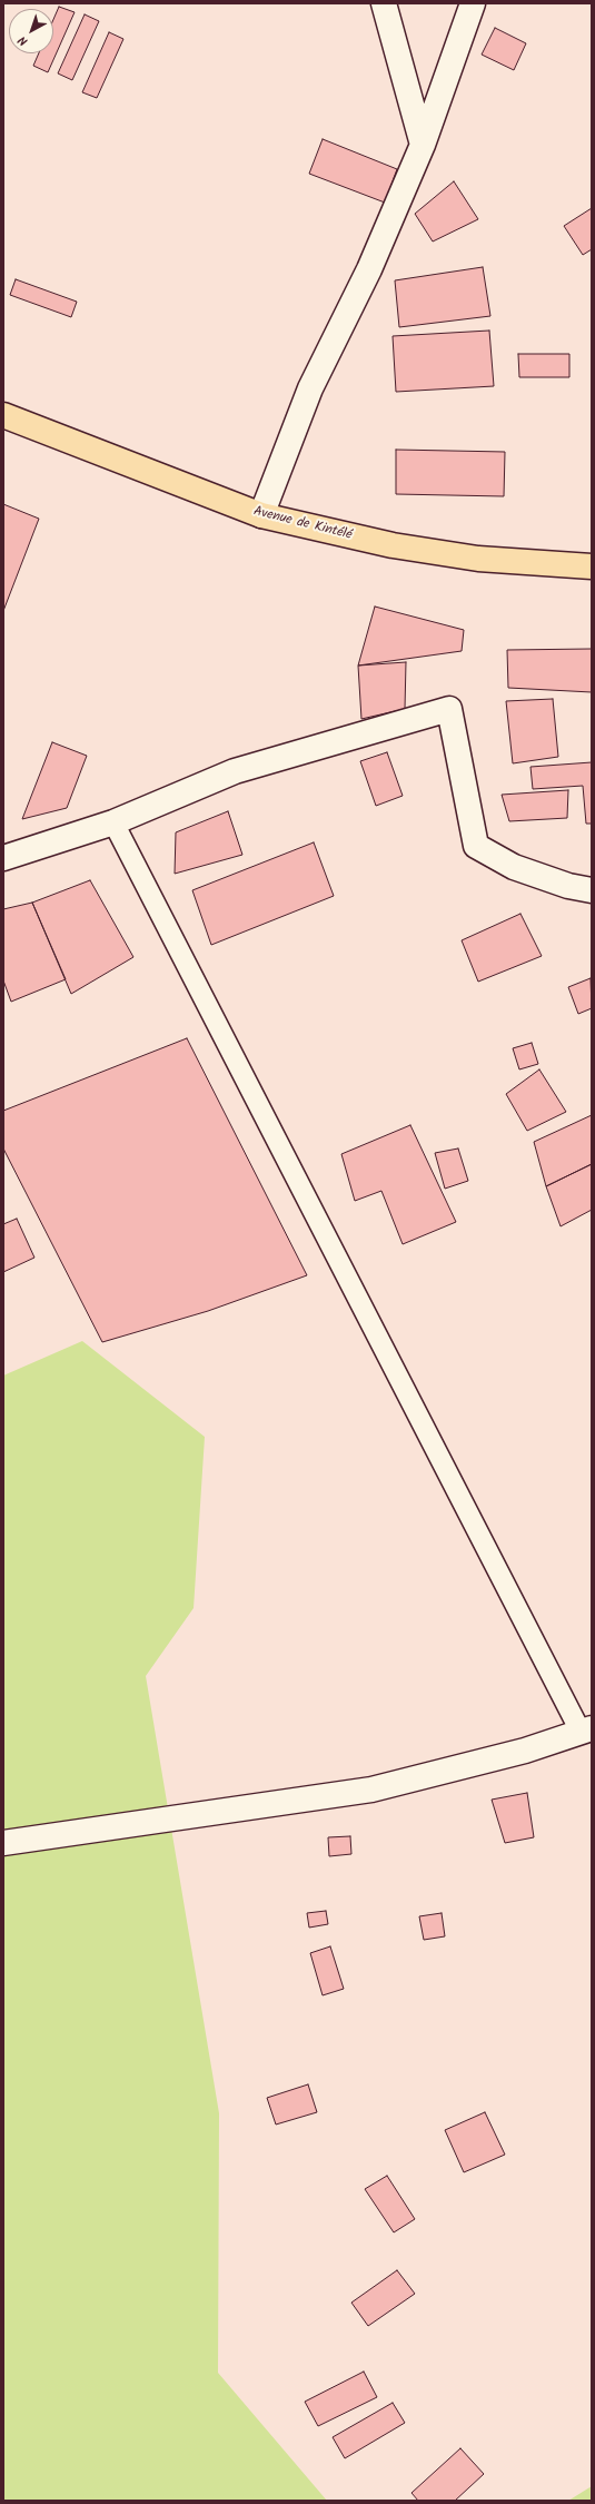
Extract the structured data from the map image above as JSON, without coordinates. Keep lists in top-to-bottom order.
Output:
{
  "streets": {
    "main road": ["Avenue de Kintélé"]
  },
  "north": "bottom left"
}
